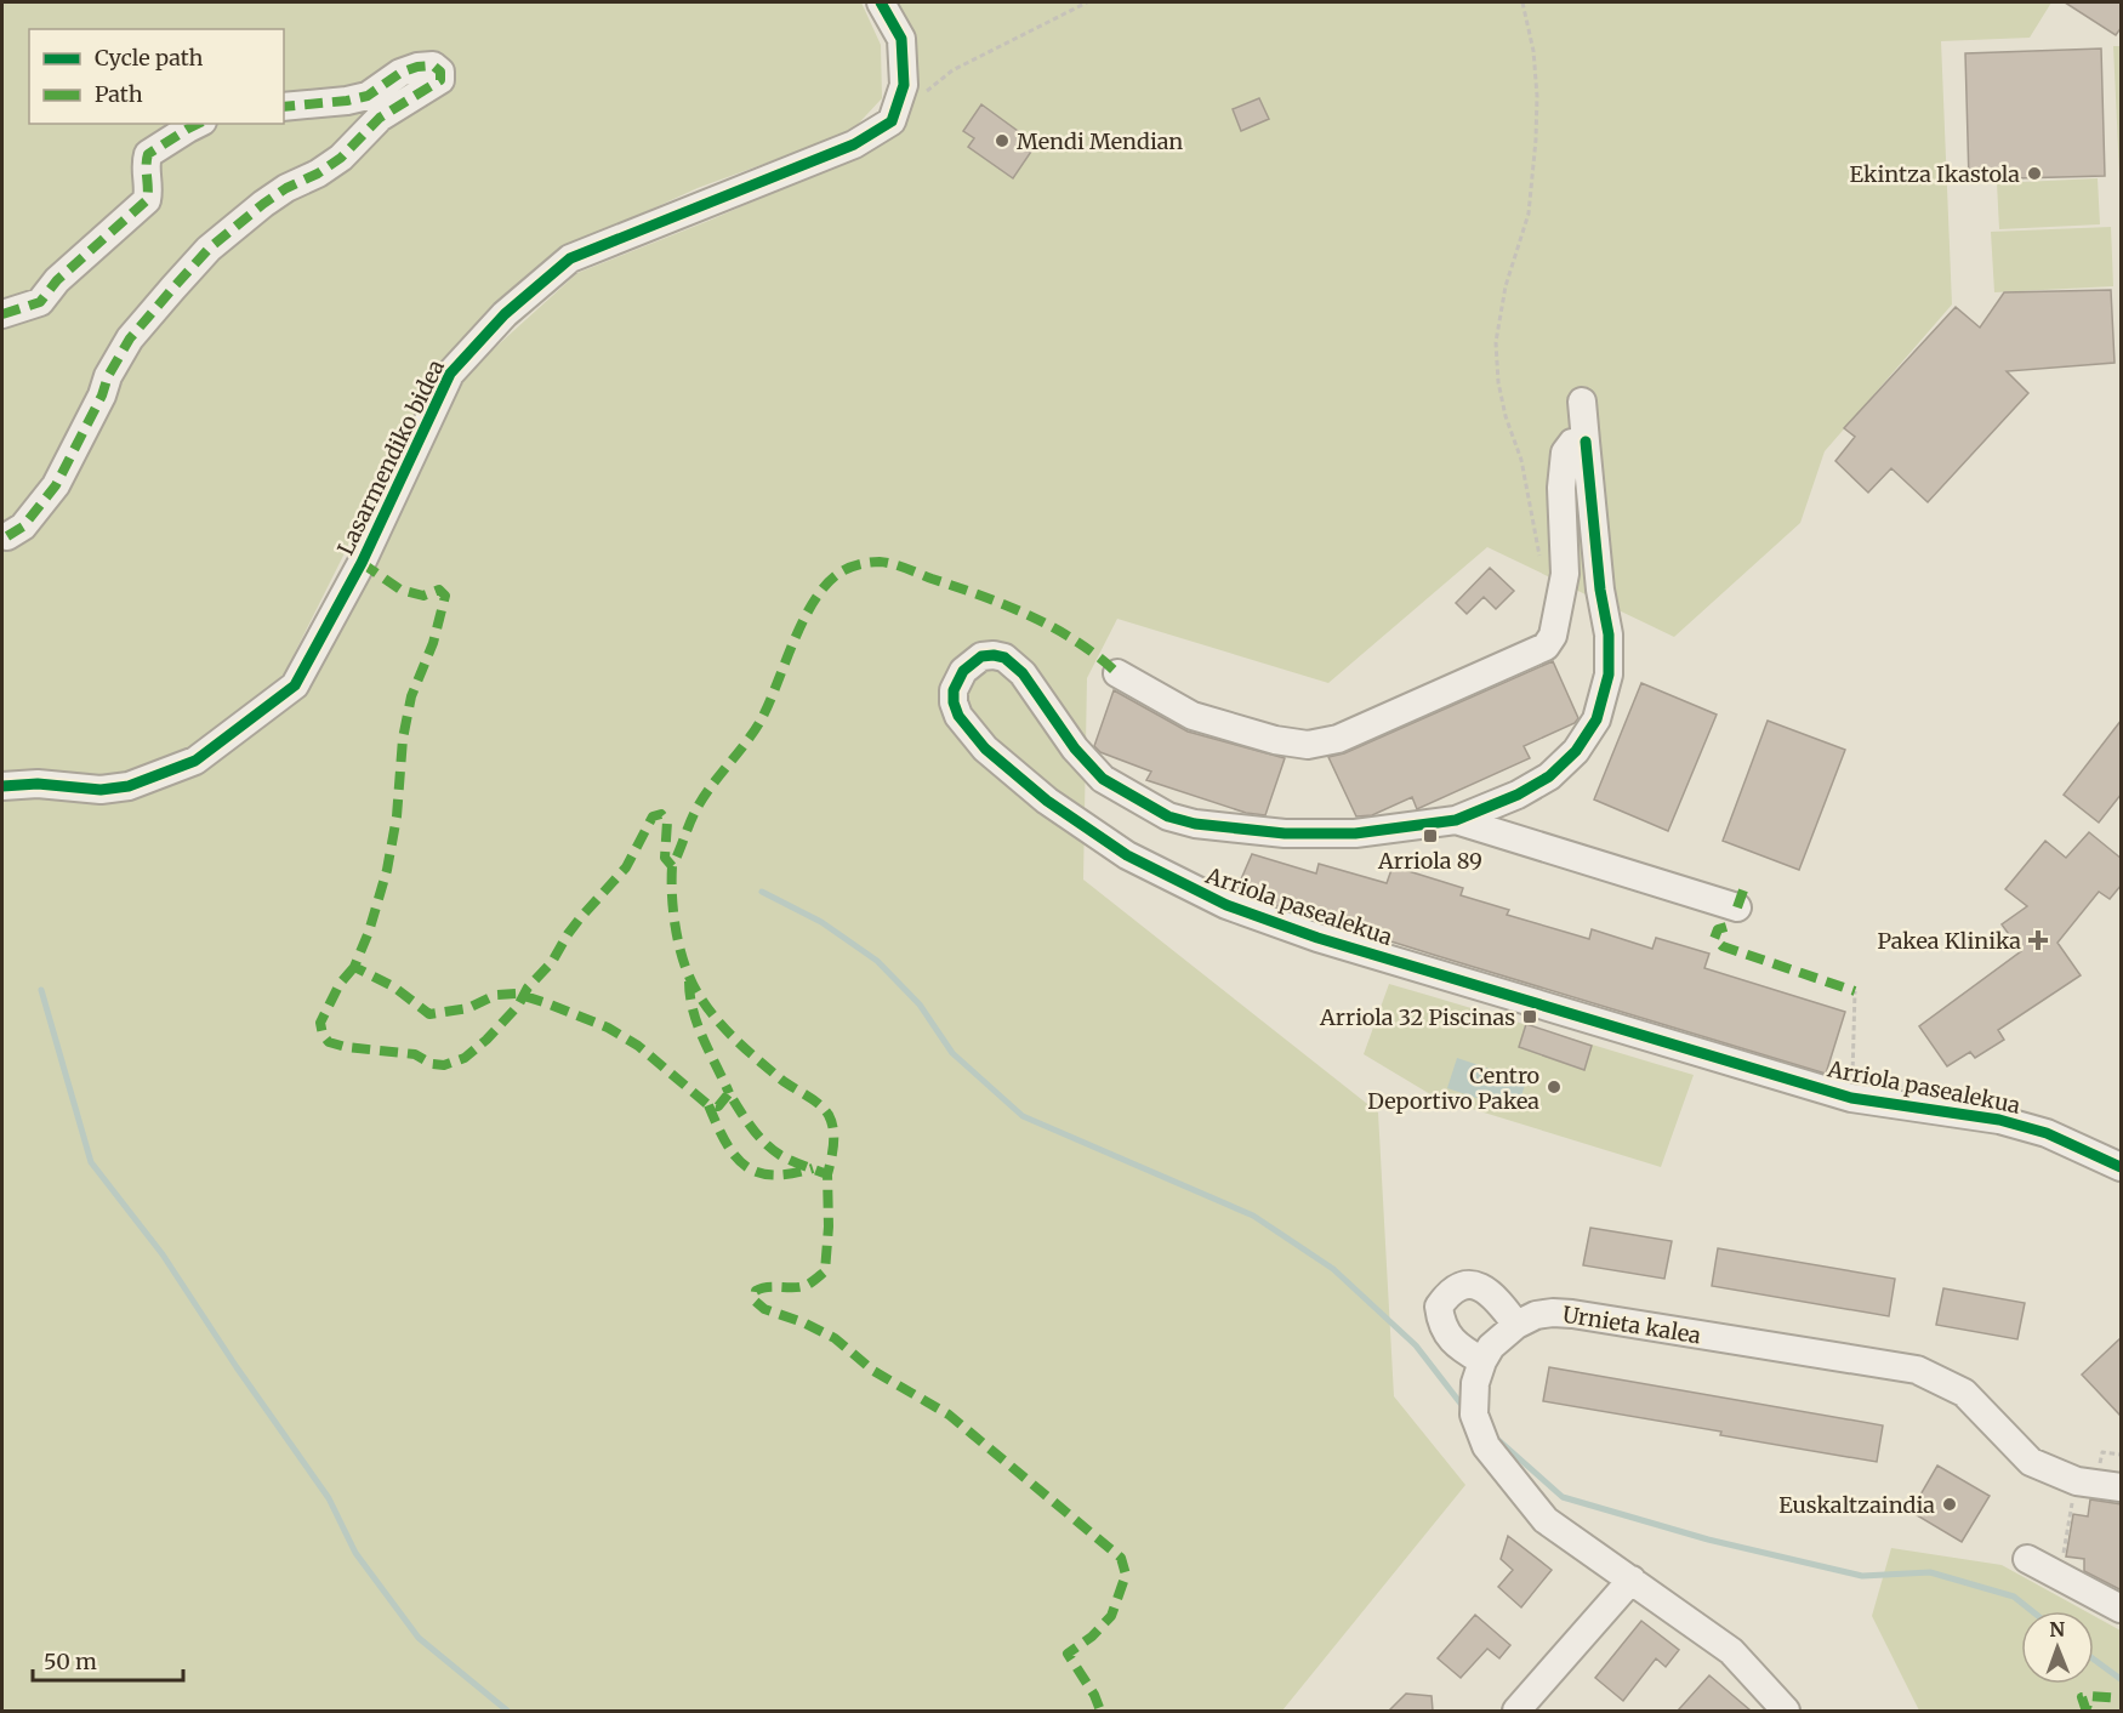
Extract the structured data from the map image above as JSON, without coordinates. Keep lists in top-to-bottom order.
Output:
{
  "streets": {
    "street": ["Lasarmendiko bidea", "Arriola pasealekua", "Urnieta kalea"]
  },
  "places": {
    "other": [
      "Mendi Mendian",
      "Ekintza Ikastola",
      "Centro Deportivo Pakea",
      "Euskaltzaindia"
    ],
    "transit": ["Arriola 89", "Arriola 32 Piscinas"],
    "health": ["Pakea Klinika"]
  },
  "legend": ["Cycle path", "Path"],
  "scale_bar": "50 m",
  "north": "top"
}
